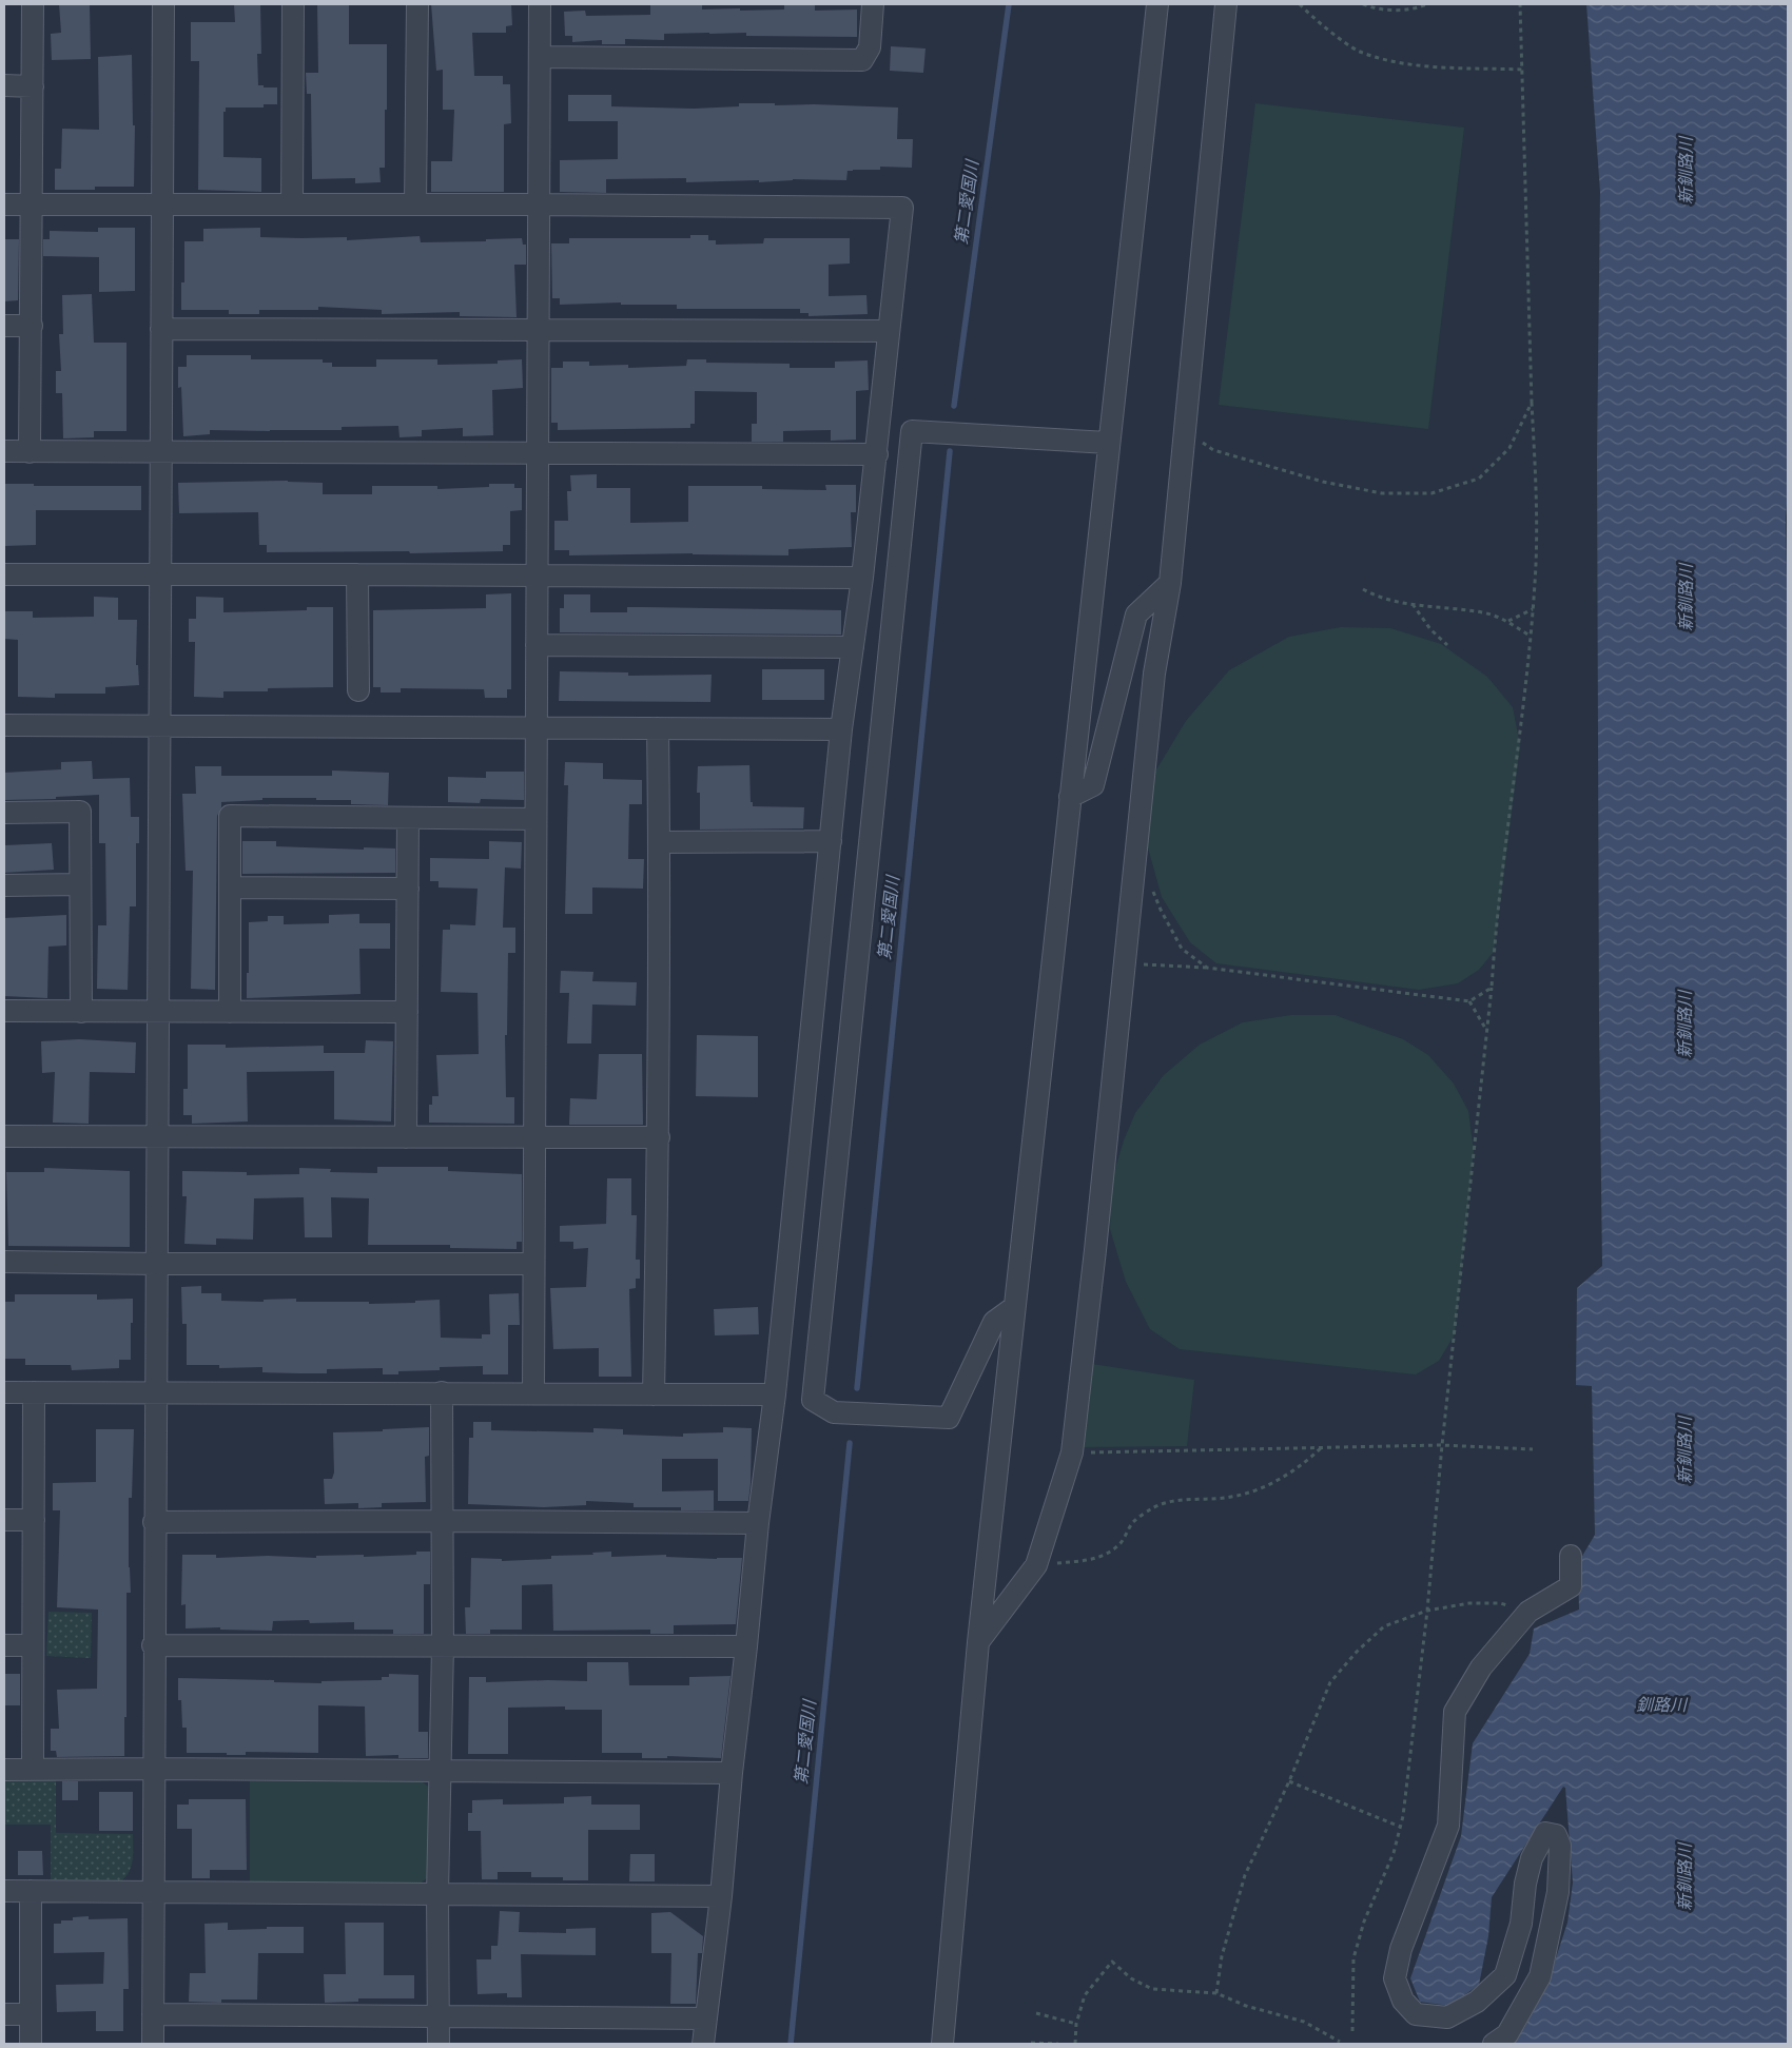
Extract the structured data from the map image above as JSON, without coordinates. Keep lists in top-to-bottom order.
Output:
{
  "water": ["新釧路川", "第二愛国川", "釧路川"]
}
